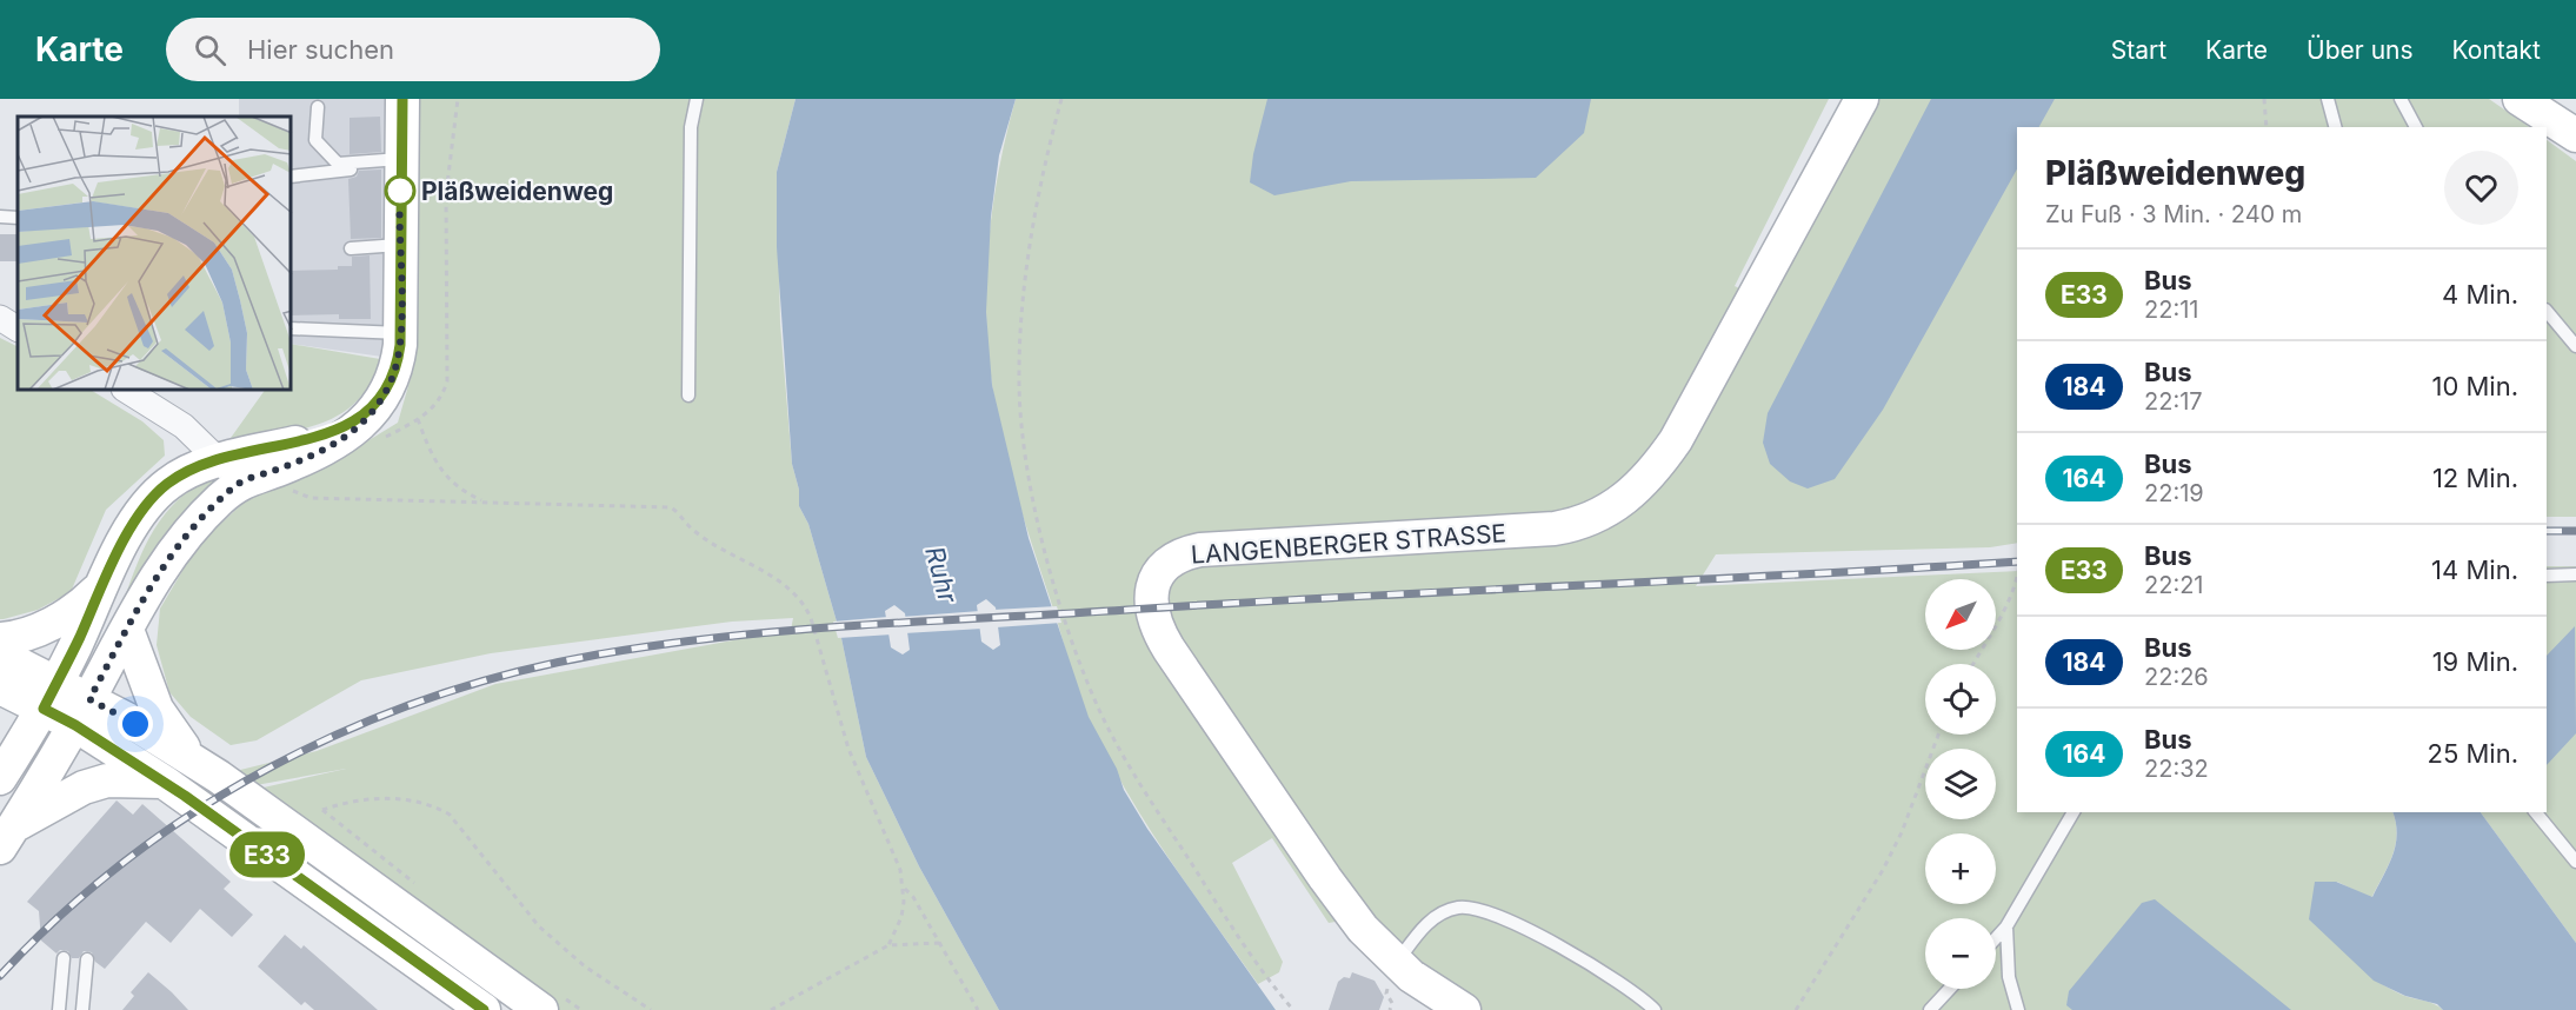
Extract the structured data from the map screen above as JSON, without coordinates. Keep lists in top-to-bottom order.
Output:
{
  "streets": {
    "main road": ["LANGENBERGER STRASSE"]
  },
  "water": ["Ruhr"],
  "places": ["Pläßweidenweg"],
  "lines": ["bus line E33"],
  "north": "bottom left",
  "page": {
    "header": "Karte",
    "search": "Hier suchen",
    "nav": [
      "Start",
      "Karte",
      "Über uns",
      "Kontakt"
    ],
    "on_map": "E33",
    "heading": ["Pläßweidenweg", "Zu Fuß · 3 Min. · 240 m"],
    "list": [
      {
        "mark": "E33",
        "name": "Bus",
        "note": "22:11",
        "value": "4 Min."
      },
      {
        "mark": "184",
        "name": "Bus",
        "note": "22:17",
        "value": "10 Min."
      },
      {
        "mark": "164",
        "name": "Bus",
        "note": "22:19",
        "value": "12 Min."
      },
      {
        "mark": "E33",
        "name": "Bus",
        "note": "22:21",
        "value": "14 Min."
      },
      {
        "mark": "184",
        "name": "Bus",
        "note": "22:26",
        "value": "19 Min."
      },
      {
        "mark": "164",
        "name": "Bus",
        "note": "22:32",
        "value": "25 Min."
      }
    ],
    "map_buttons": ["+", "−"]
  }
}
